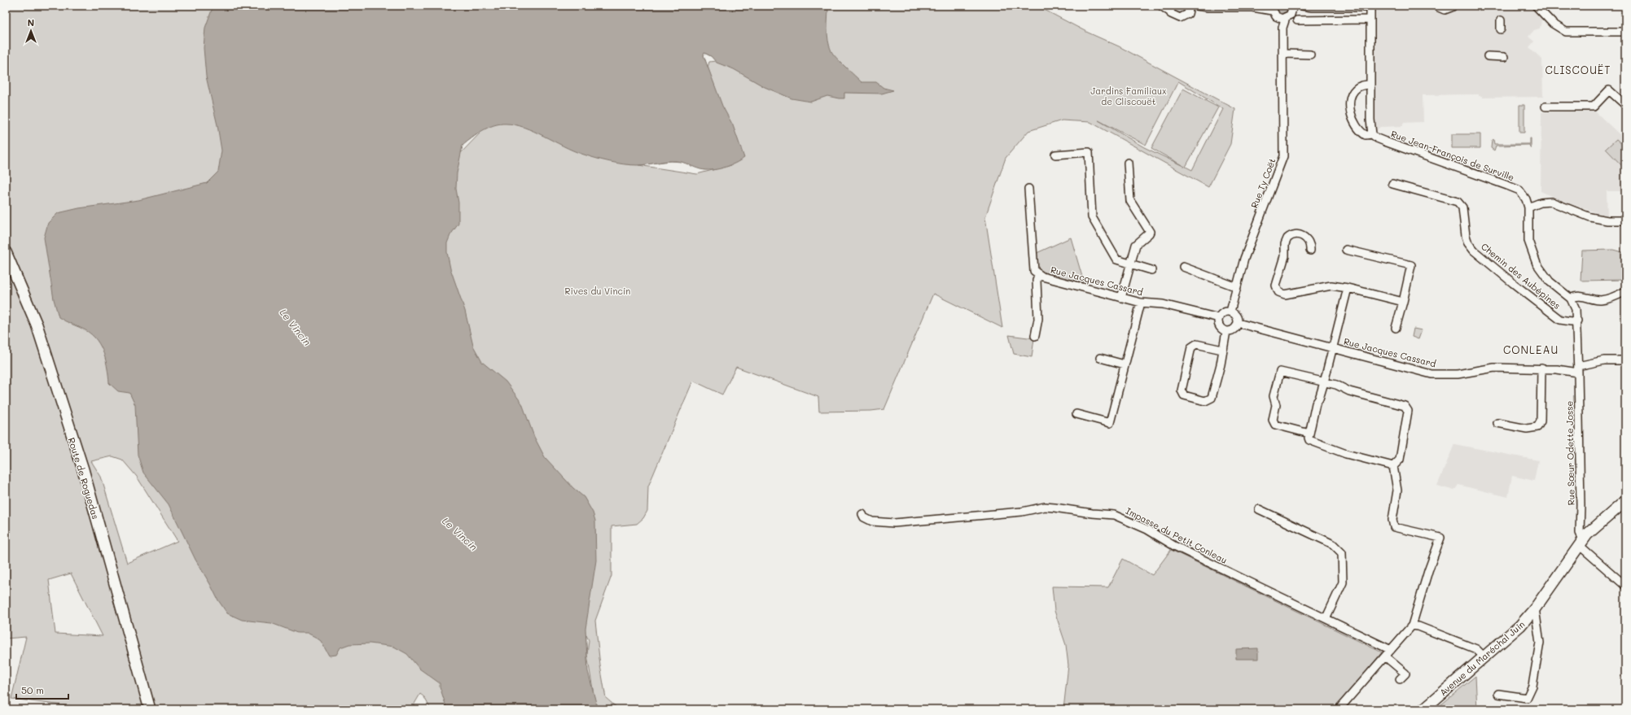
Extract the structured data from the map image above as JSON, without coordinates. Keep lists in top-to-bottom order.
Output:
{
  "streets": {
    "street": [
      "Rue Jean-François de Surville",
      "Rue Ty Coët",
      "Chemin des Aubépines",
      "Rue Jacques Cassard",
      "Rue Sœur Odette Josse",
      "Route de Roguedas",
      "Impasse du Petit Conleau",
      "Avenue du Maréchal Juin"
    ]
  },
  "crossings": [
    ["Rue Ty Coët", "Rue Jacques Cassard"],
    ["Rue Jacques Cassard", "Rue Sœur Odette Josse"],
    ["Rue Sœur Odette Josse", "Avenue du Maréchal Juin"]
  ],
  "districts": ["CLISCOUËT", "CONLEAU"],
  "water": ["Le Vincin"],
  "parks": ["Jardins Familiaux de Cliscouët", "Rives du Vincin"],
  "scale_bar": "50 m",
  "north": "top"
}
